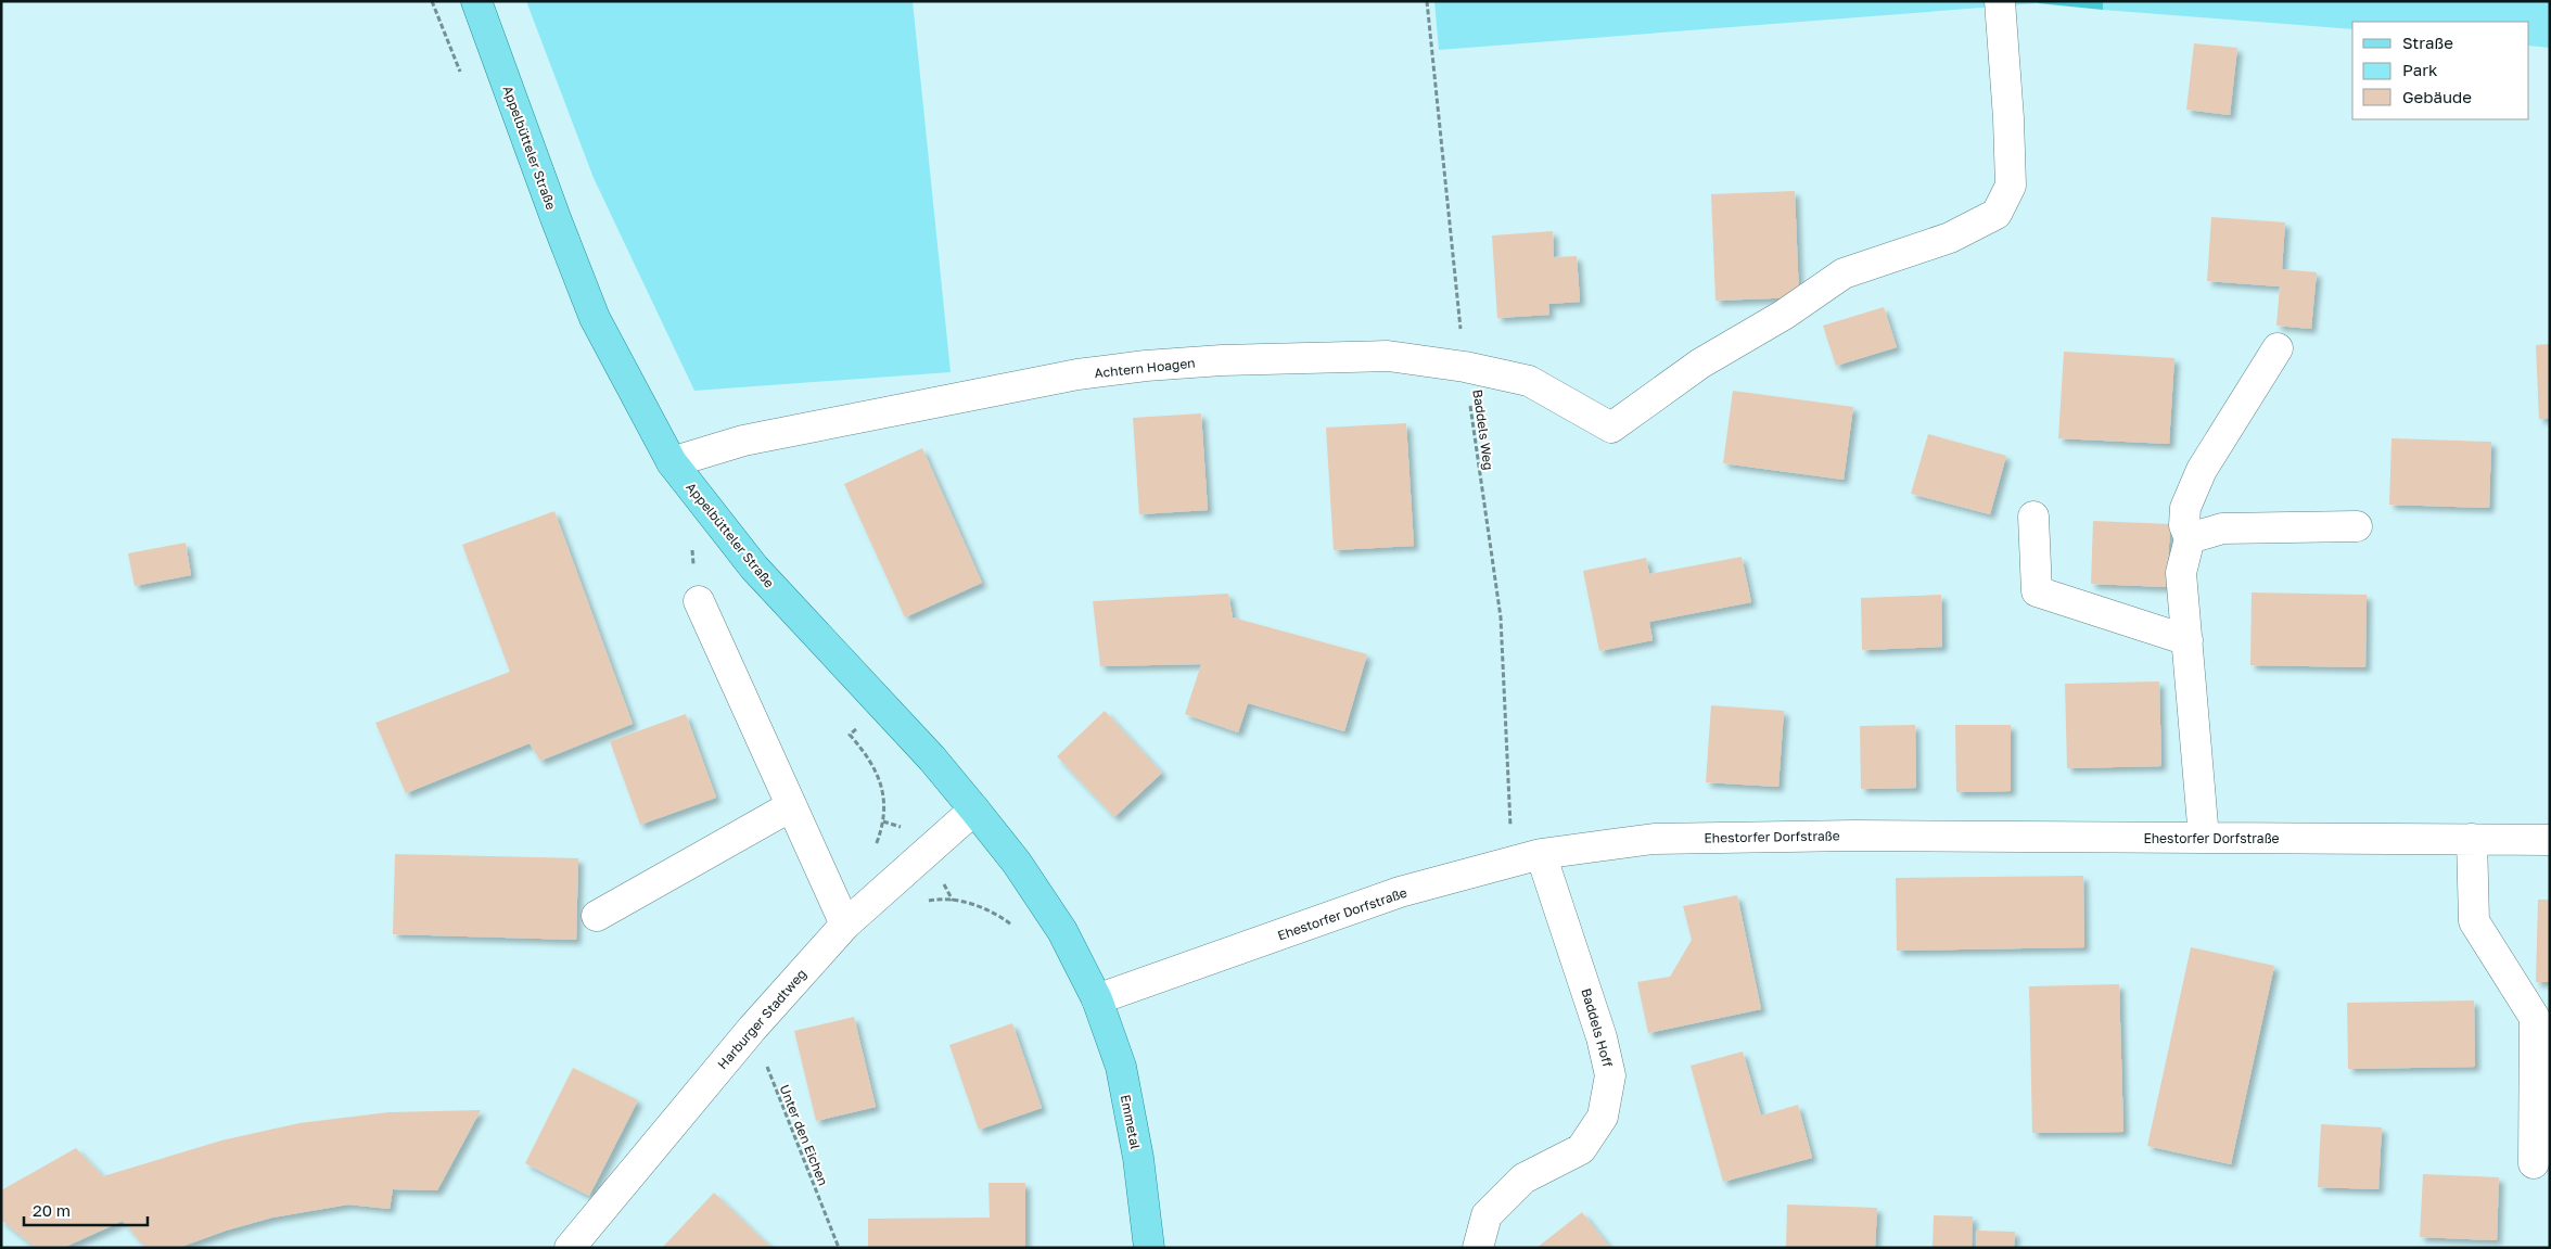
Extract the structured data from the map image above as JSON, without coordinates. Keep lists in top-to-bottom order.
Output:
{
  "streets": {
    "main road": ["Appelbütteler Straße", "Emmetal"],
    "street": [
      "Achtern Hoagen",
      "Ehestorfer Dorfstraße",
      "Harburger Stadtweg",
      "Baddels Hoff"
    ],
    "path": ["Baddels Weg", "Unter den Eichen"]
  },
  "crossings": [
    ["Appelbütteler Straße", "Achtern Hoagen"],
    ["Appelbütteler Straße", "Ehestorfer Dorfstraße"],
    ["Appelbütteler Straße", "Harburger Stadtweg"],
    ["Appelbütteler Straße", "Emmetal"],
    ["Achtern Hoagen", "Baddels Weg"],
    ["Baddels Weg", "Ehestorfer Dorfstraße"],
    ["Ehestorfer Dorfstraße", "Baddels Hoff"],
    ["Ehestorfer Dorfstraße", "Emmetal"],
    ["Harburger Stadtweg", "Unter den Eichen"]
  ],
  "legend": ["Straße", "Park", "Gebäude"],
  "scale_bar": "20 m"
}
